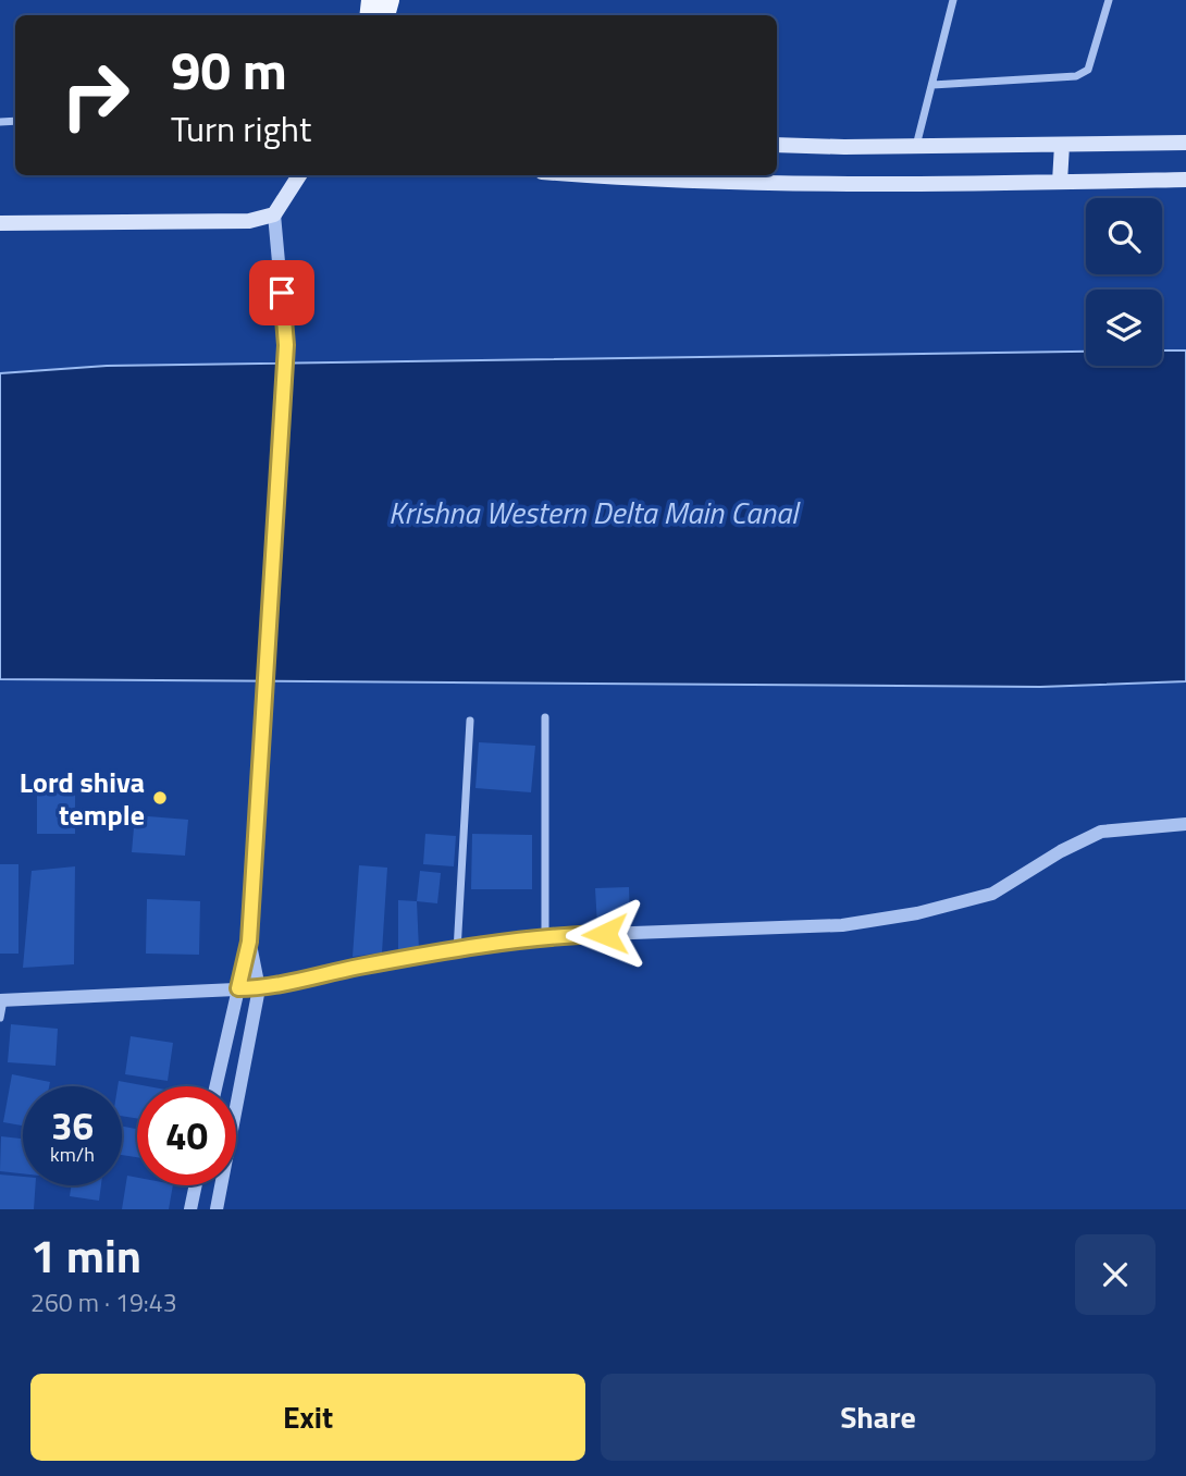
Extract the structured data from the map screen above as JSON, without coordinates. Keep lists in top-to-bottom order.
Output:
{
  "water": ["Krishna Western Delta Main Canal"],
  "places": ["Lord shiva temple"],
  "page": {
    "turn": ["90 m", "Turn right"],
    "speed": "36 km/h",
    "limit": "40",
    "heading": ["1 min", "260 m · 19:43"],
    "buttons": ["Exit", "Share"]
  }
}
